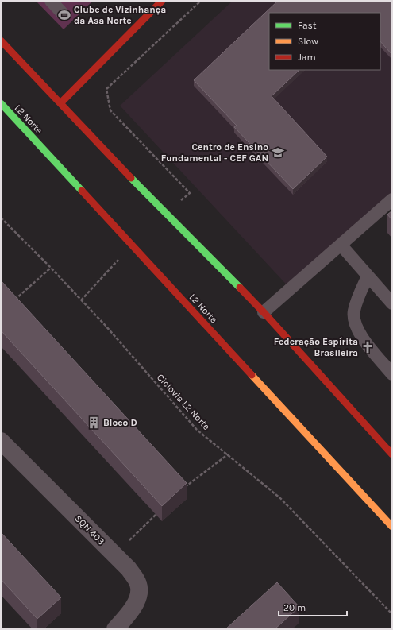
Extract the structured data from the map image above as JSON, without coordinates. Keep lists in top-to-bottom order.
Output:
{
  "streets": {
    "main road": ["L2 Norte"],
    "street": ["SQN 403"],
    "path": ["Ciclovia L2 Norte"]
  },
  "places": {
    "sports": ["Clube de Vizinhança da Asa Norte"],
    "school or university": ["Centro de Ensino Fundamental - CEF GAN"],
    "church": ["Federação Espírita Brasileira"],
    "building": ["Bloco D"]
  },
  "legend": ["Fast", "Slow", "Jam"],
  "scale_bar": "20 m"
}
